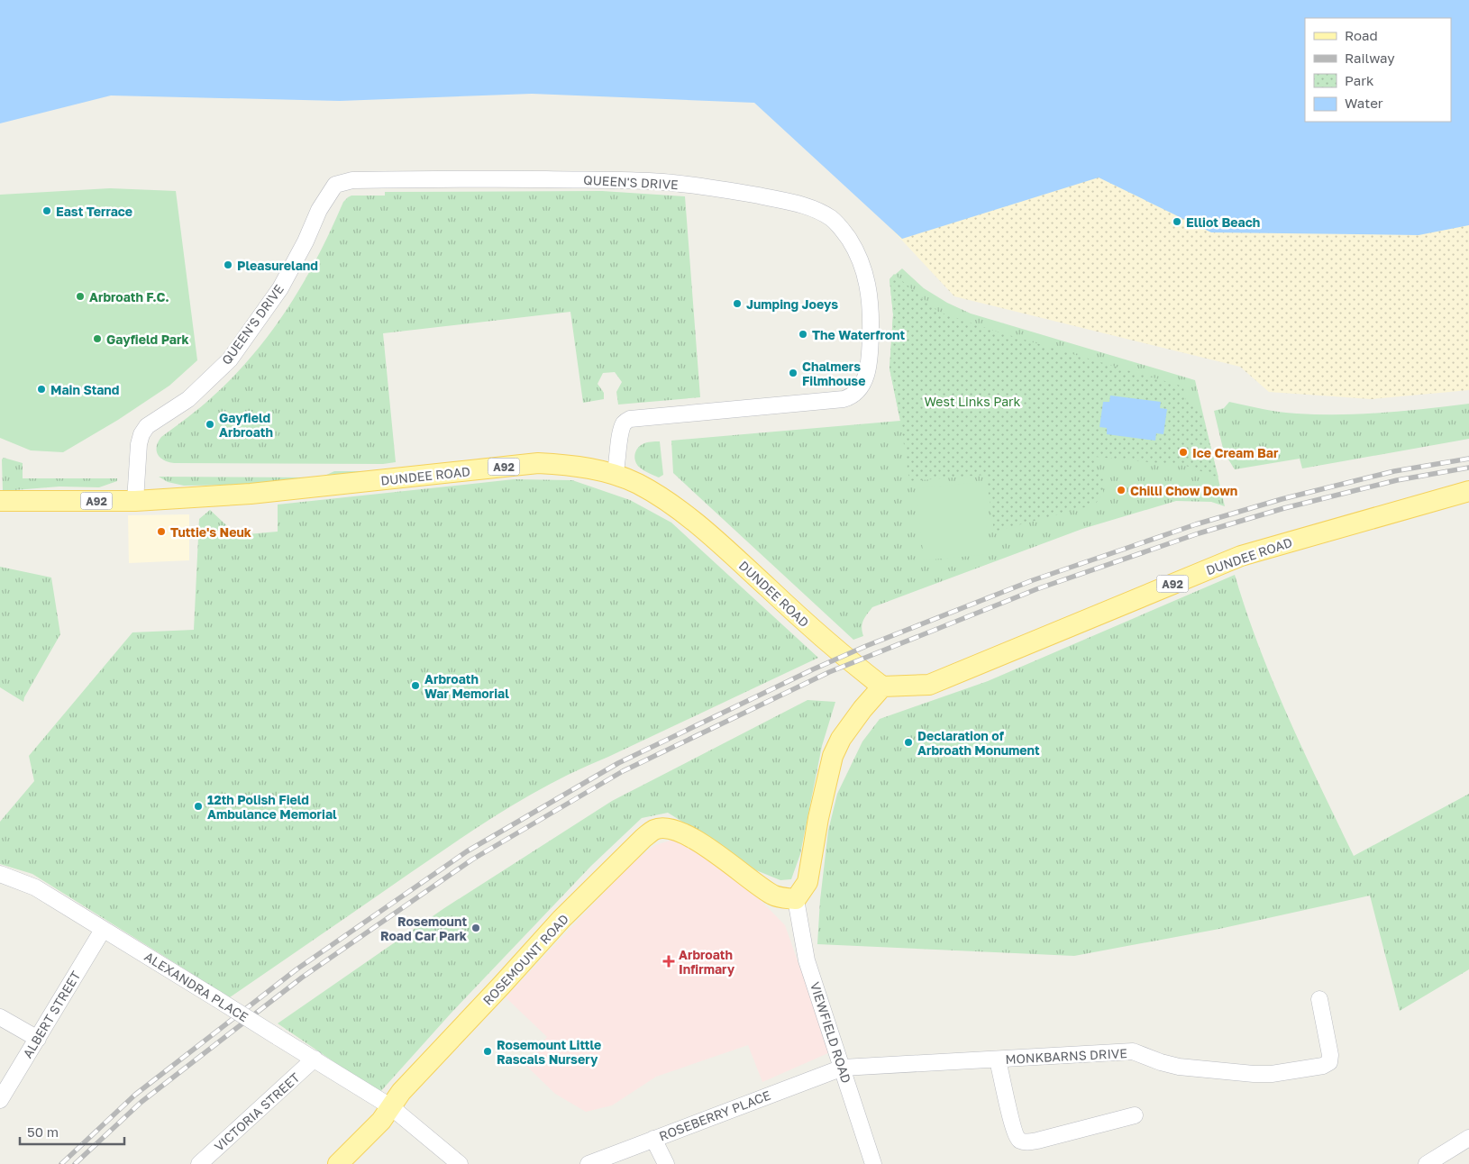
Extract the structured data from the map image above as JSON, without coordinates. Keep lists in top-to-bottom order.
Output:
{
  "streets": {
    "main road": ["A92", "DUNDEE ROAD", "ROSEMOUNT ROAD"],
    "street": [
      "QUEEN'S DRIVE",
      "ALEXANDRA PLACE",
      "ALBERT STREET",
      "VIEWFIELD ROAD",
      "MONKBARNS DRIVE",
      "VICTORIA STREET",
      "ROSEBERRY PLACE"
    ]
  },
  "crossings": [
    ["QUEEN'S DRIVE", "DUNDEE ROAD"],
    ["ROSEMOUNT ROAD", "ALEXANDRA PLACE"],
    ["ROSEMOUNT ROAD", "VIEWFIELD ROAD"],
    ["ALEXANDRA PLACE", "ALBERT STREET"],
    ["ALEXANDRA PLACE", "VICTORIA STREET"],
    ["VIEWFIELD ROAD", "MONKBARNS DRIVE"],
    ["VIEWFIELD ROAD", "ROSEBERRY PLACE"],
    ["MONKBARNS DRIVE", "ROSEBERRY PLACE"]
  ],
  "parks": ["West Links Park"],
  "places": {
    "other": [
      "East Terrace",
      "Elliot Beach",
      "Pleasureland",
      "Arbroath F.C.",
      "Jumping Joeys",
      "The Waterfront",
      "Gayfield Park",
      "Chalmers Filmhouse",
      "Main Stand",
      "Gayfield Arbroath",
      "Ice Cream Bar",
      "Chilli Chow Down",
      "Tuttie's Neuk",
      "Arbroath War Memorial",
      "Declaration of Arbroath Monument",
      "12th Polish Field Ambulance Memorial",
      "Rosemount Road Car Park",
      "Rosemount Little Rascals Nursery"
    ],
    "health": ["Arbroath Infirmary"]
  },
  "legend": [
    "Road",
    "Railway",
    "Park",
    "Water"
  ],
  "scale_bar": "50 m"
}
